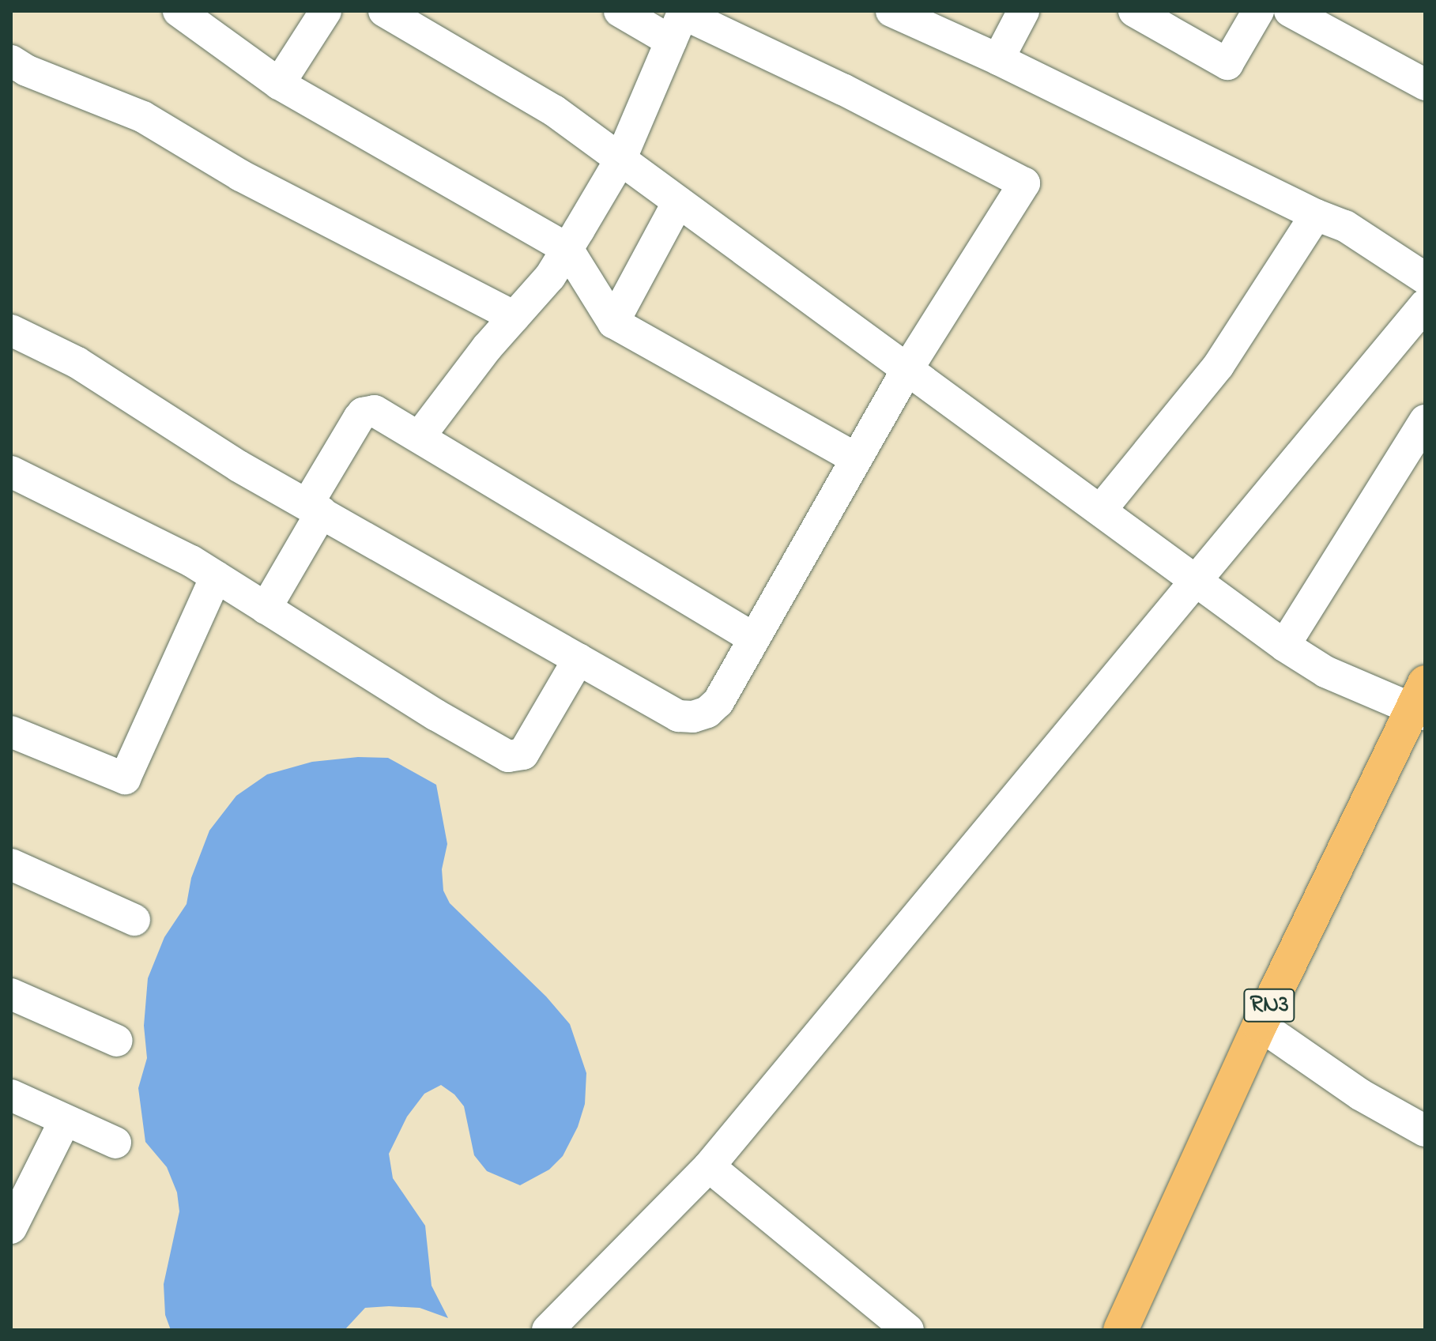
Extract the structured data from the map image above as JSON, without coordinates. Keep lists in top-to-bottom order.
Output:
{
  "streets": {
    "highway": ["RN3"]
  }
}
